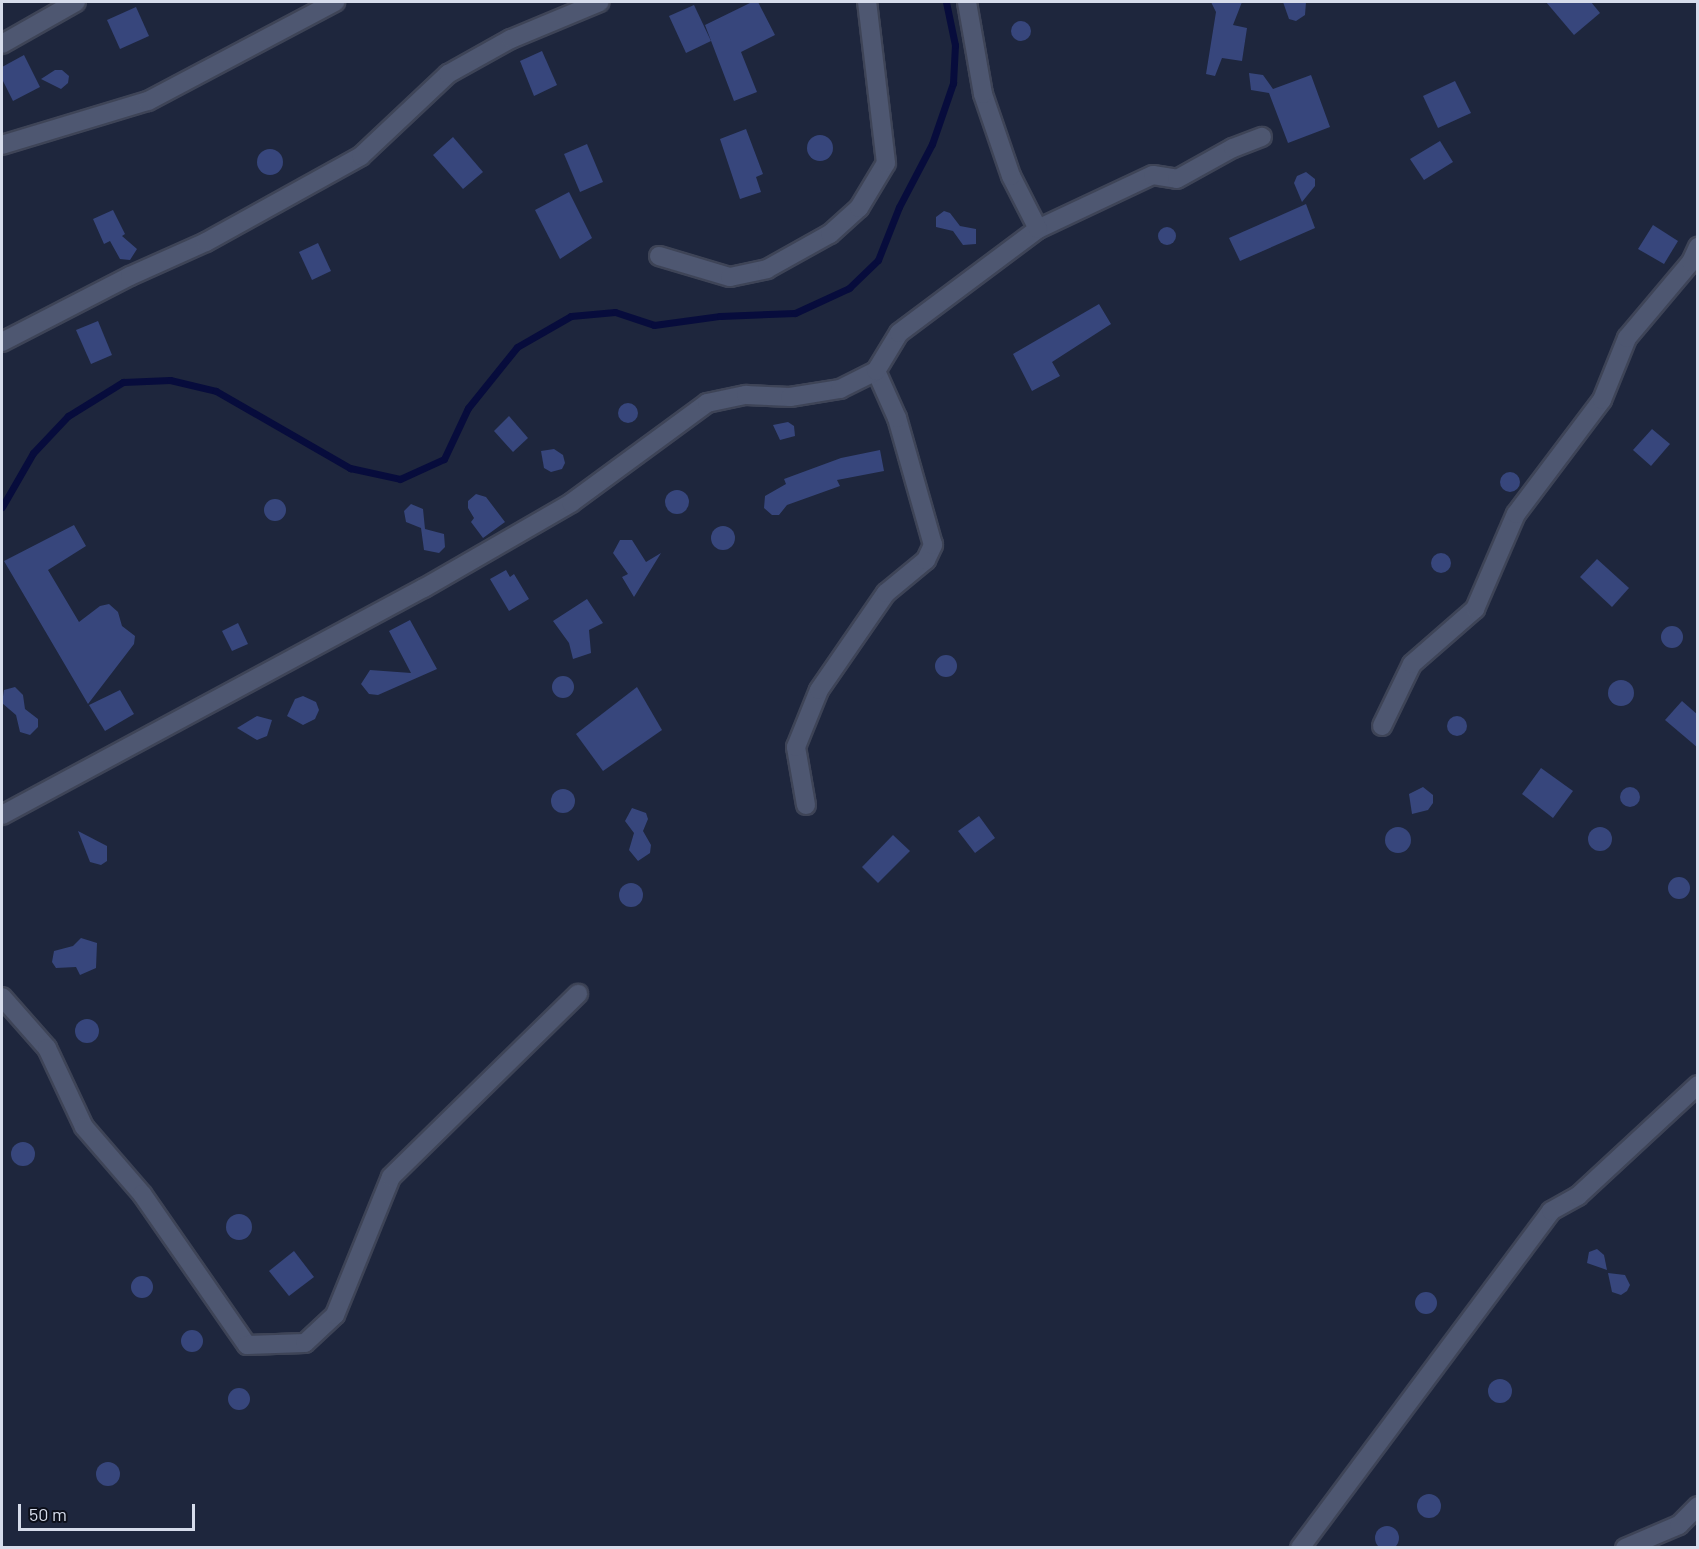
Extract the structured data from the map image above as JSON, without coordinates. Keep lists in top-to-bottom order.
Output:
{
  "scale_bar": "50 m"
}
